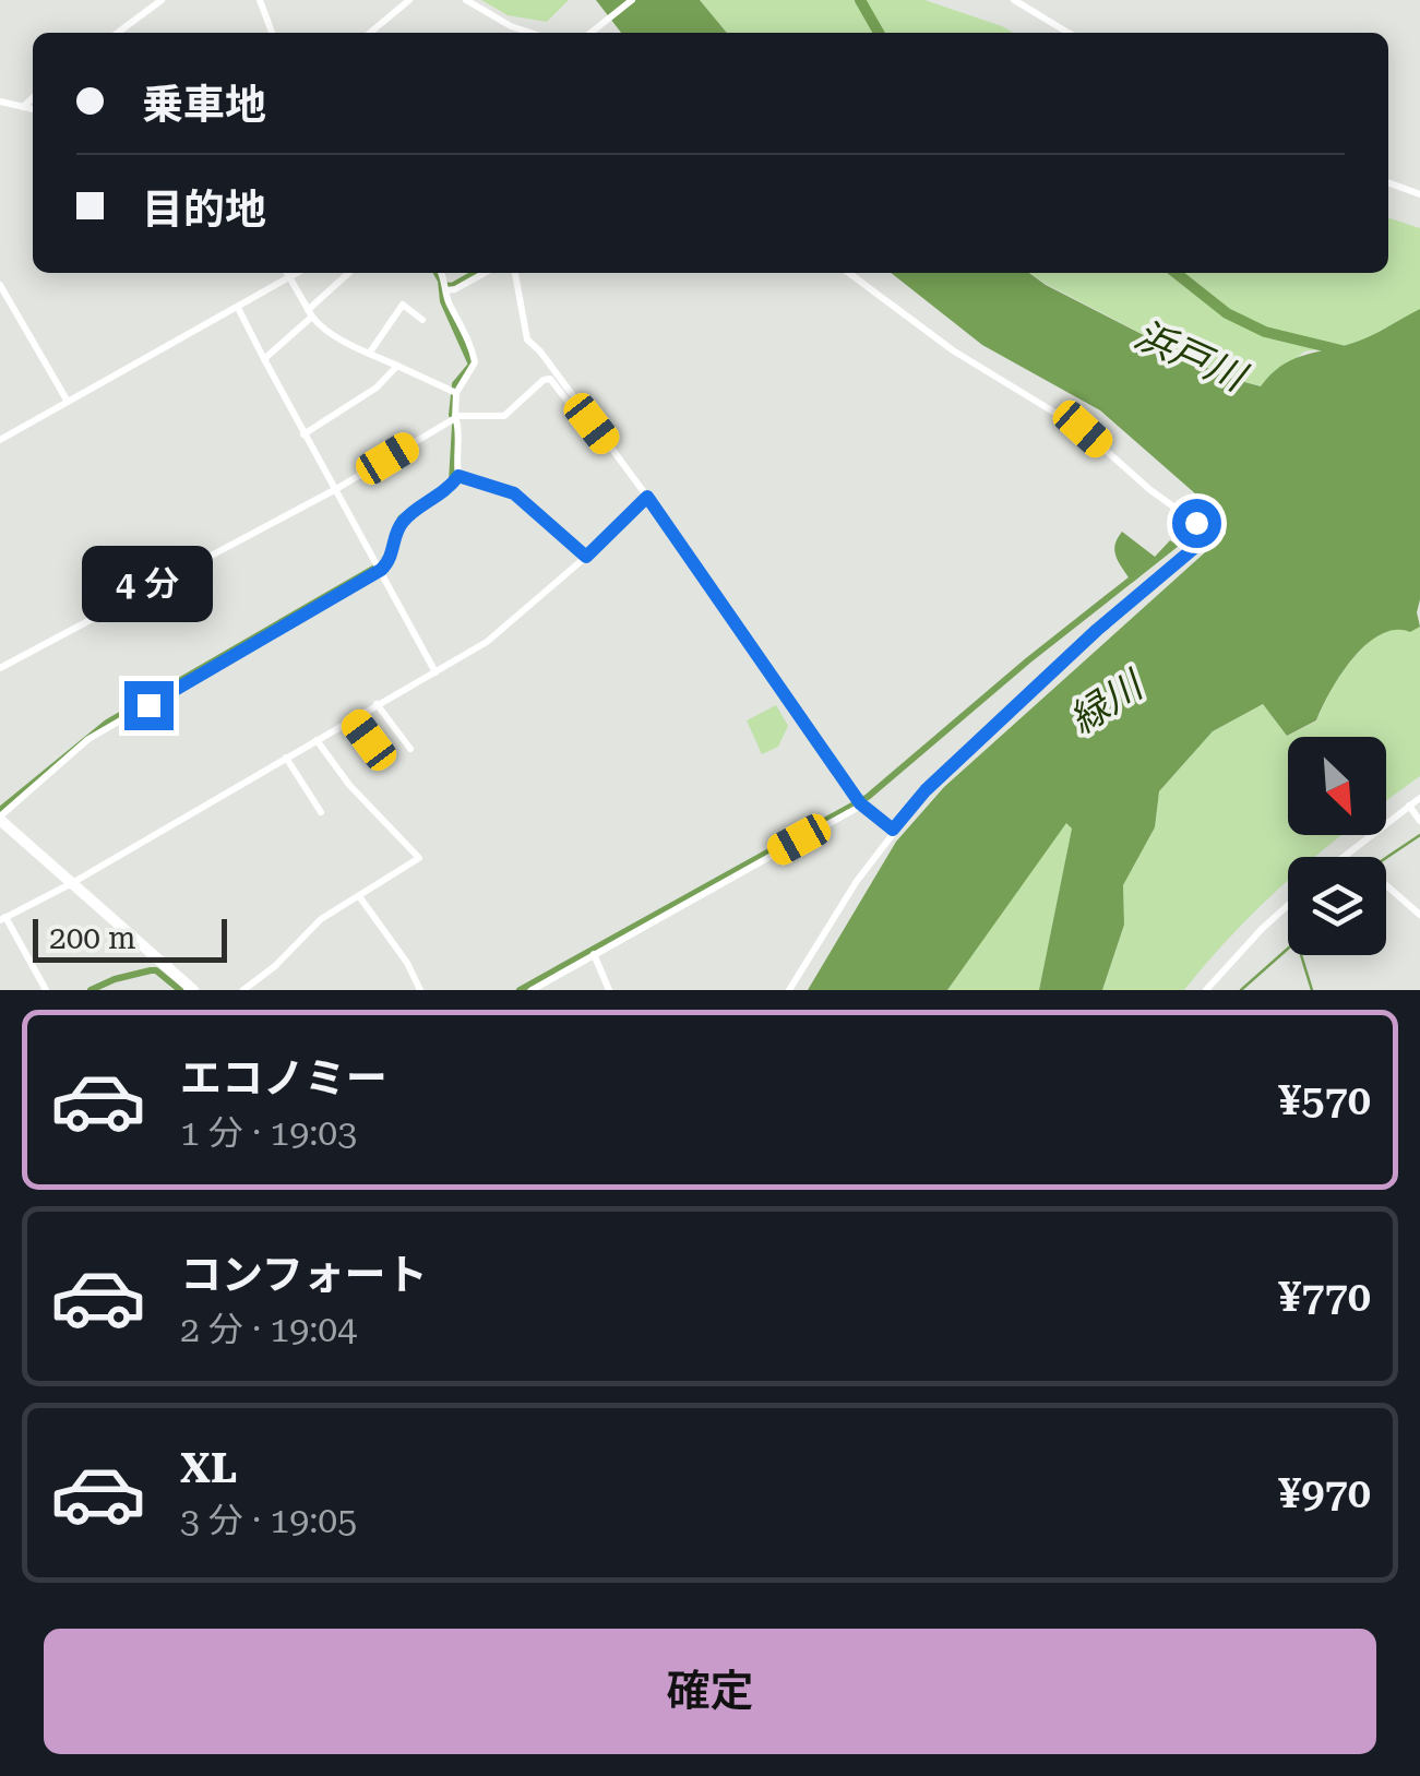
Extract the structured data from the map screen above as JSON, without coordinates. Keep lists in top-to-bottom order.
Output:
{
  "water": ["浜戸川", "緑川"],
  "scale_bar": "200 m",
  "north": "bottom right",
  "page": {
    "banner": ["乗車地", "目的地"],
    "bubble": "4 分",
    "scale": "200 m",
    "list": [
      {
        "name": "エコノミー",
        "note": "1 分 · 19:03",
        "value": "¥570"
      },
      {
        "name": "コンフォート",
        "note": "2 分 · 19:04",
        "value": "¥770"
      },
      {
        "name": "XL",
        "note": "3 分 · 19:05",
        "value": "¥970"
      }
    ],
    "buttons": "確定"
  }
}
